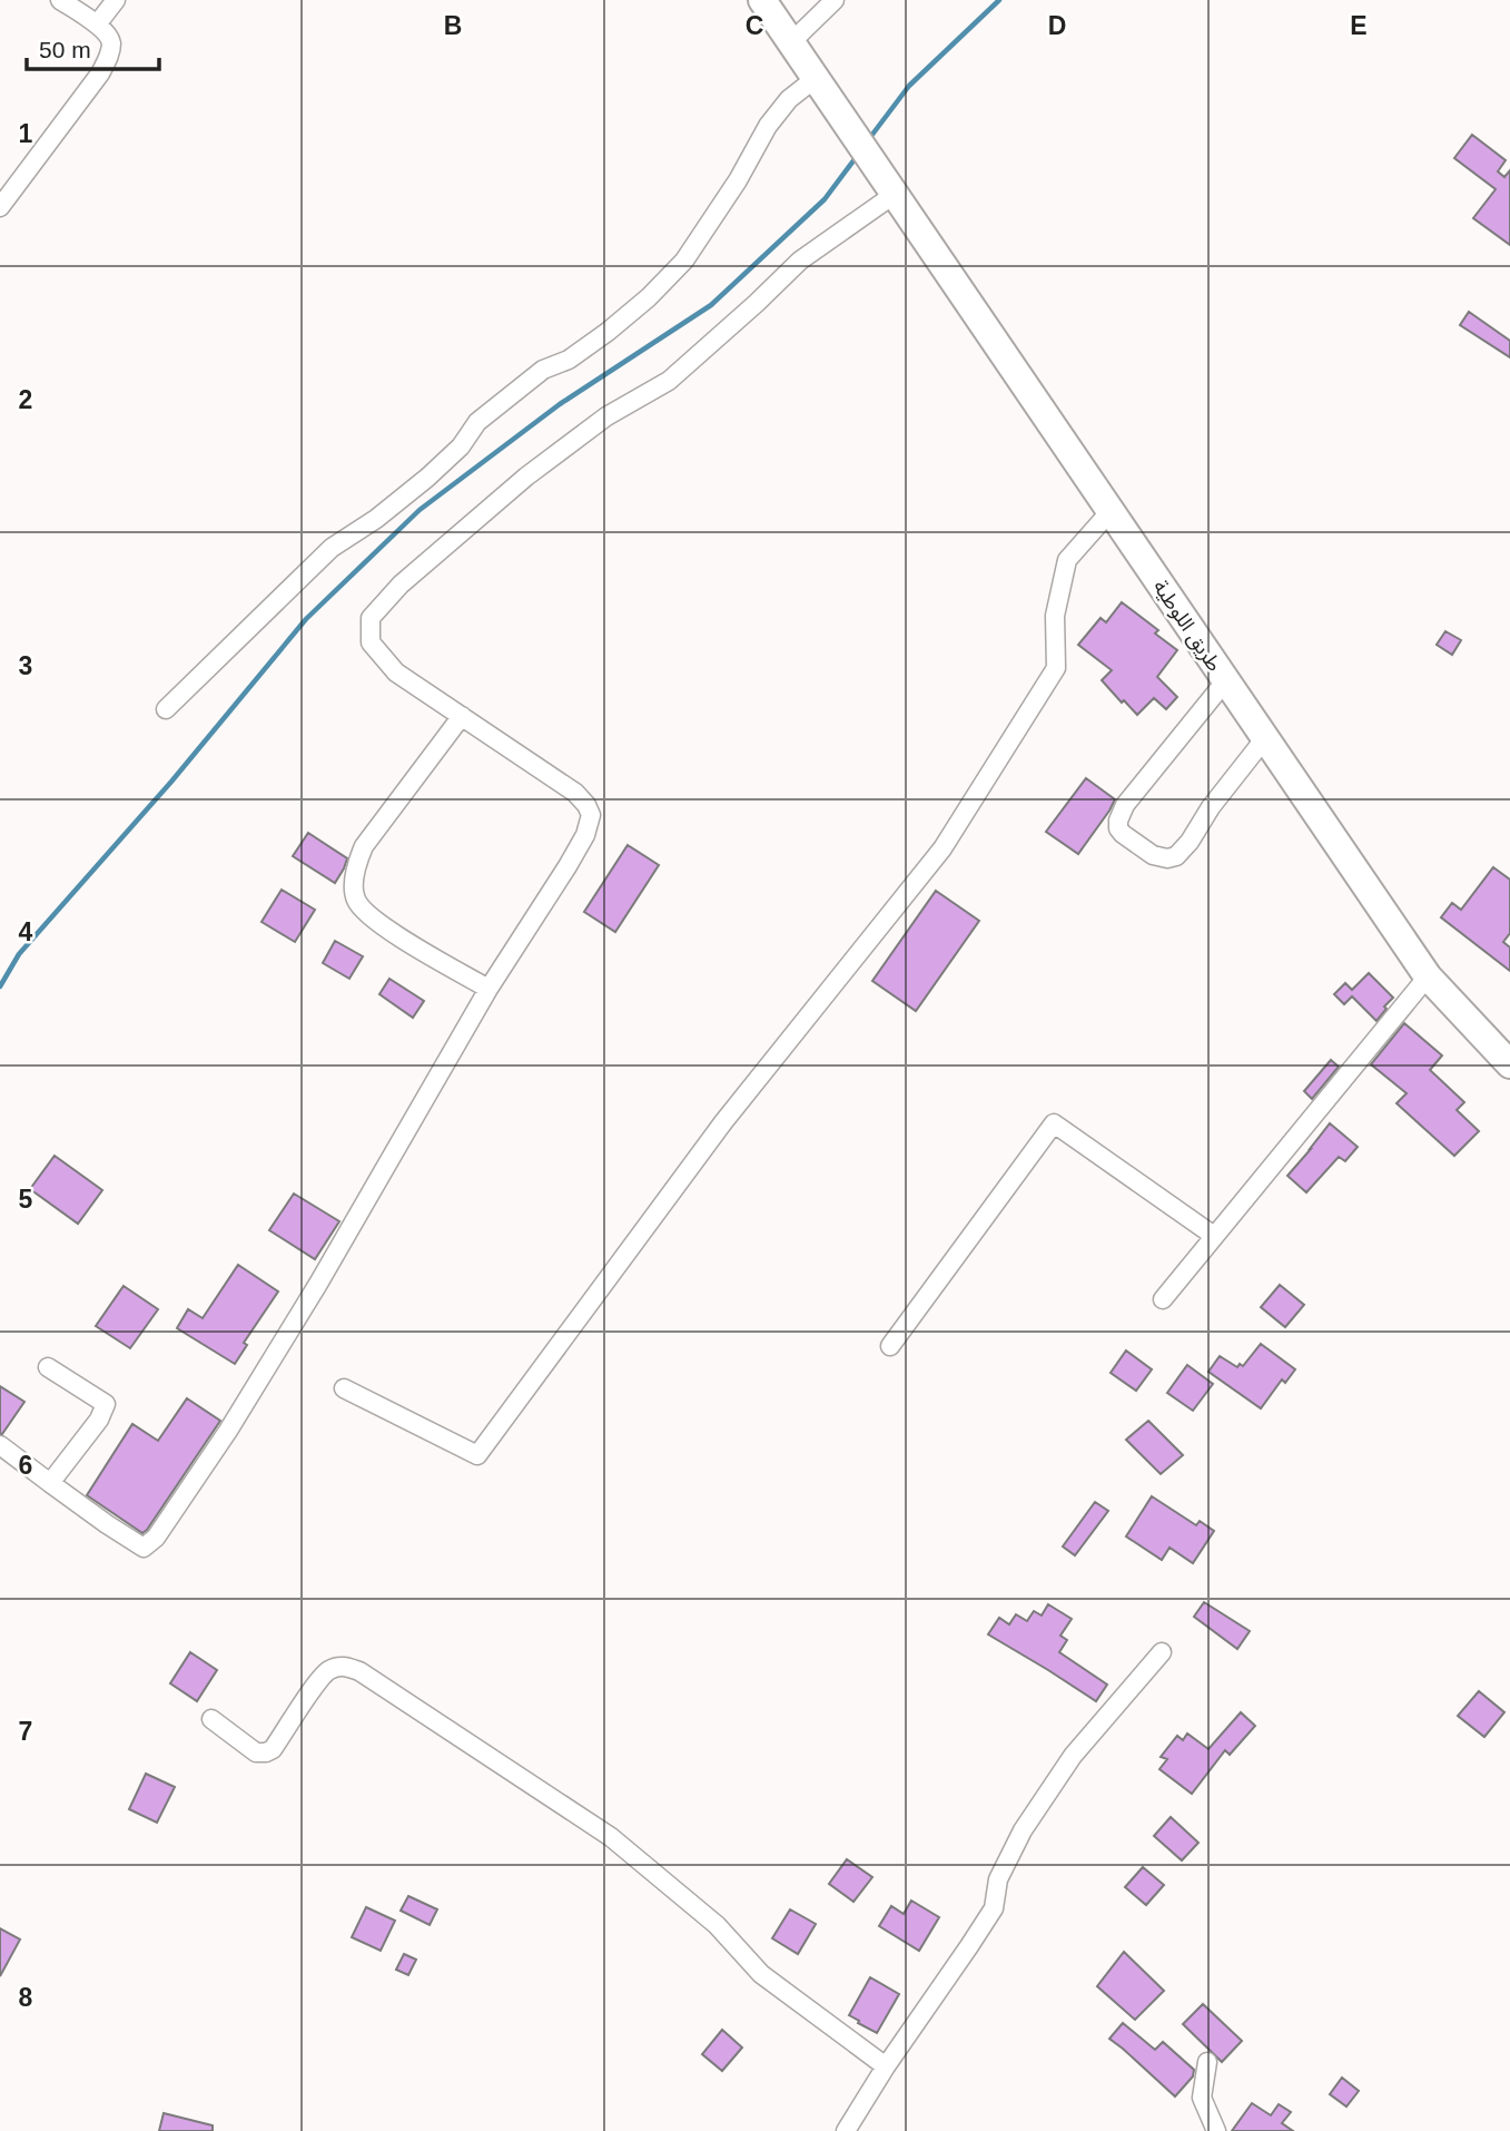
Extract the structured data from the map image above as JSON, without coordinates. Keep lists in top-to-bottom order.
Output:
{
  "streets": {
    "main road": ["طريق اللوطية"]
  },
  "scale_bar": "50 m",
  "grid": {
    "columns": [
      "B",
      "C",
      "D",
      "E"
    ],
    "rows": [
      "1",
      "2",
      "3",
      "4",
      "5",
      "6",
      "7",
      "8"
    ]
  }
}
